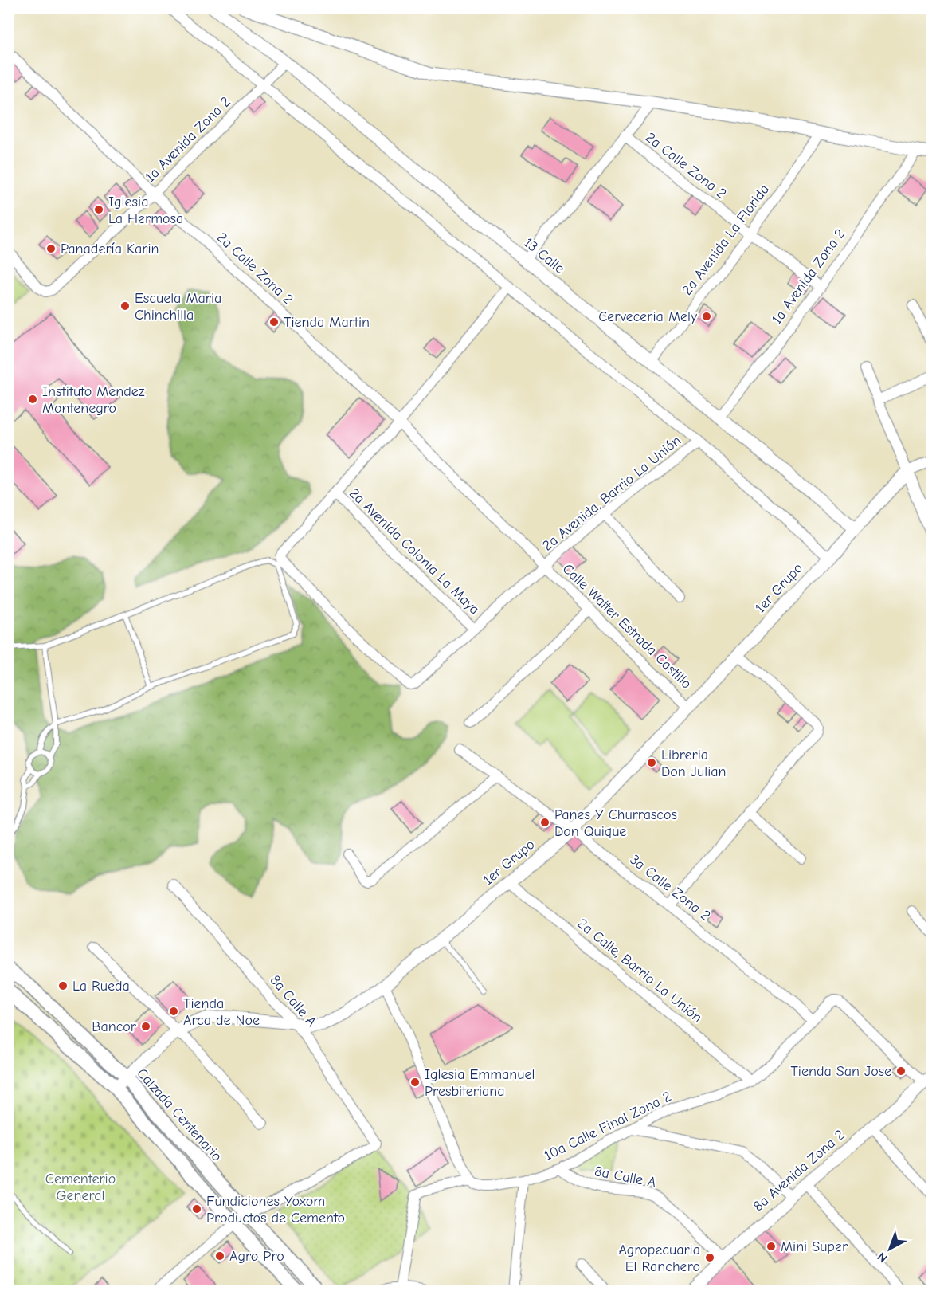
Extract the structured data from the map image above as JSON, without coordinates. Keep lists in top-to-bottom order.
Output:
{
  "streets": {
    "main road": ["Calzada Centenario"],
    "street": [
      "1a Avenida Zona 2",
      "2a Calle Zona 2",
      "2a Avenida La Florida",
      "13 Calle",
      "2a Avenida, Barrio La Unión",
      "2a Avenida Colonia La Maya",
      "1er Grupo",
      "Calle Walter Estrada Castillo",
      "3a Calle Zona 2",
      "2a Calle, Barrio La Unión",
      "8a Calle A",
      "10a Calle Final Zona 2",
      "8a Avenida Zona 2"
    ]
  },
  "crossings": [
    ["1a Avenida Zona 2", "2a Calle Zona 2"],
    ["1a Avenida Zona 2", "13 Calle"],
    ["2a Calle Zona 2", "2a Avenida La Florida"],
    ["2a Calle Zona 2", "2a Avenida, Barrio La Unión"],
    ["2a Calle Zona 2", "Calle Walter Estrada Castillo"],
    ["2a Avenida La Florida", "13 Calle"],
    ["13 Calle", "1er Grupo"],
    ["2a Avenida, Barrio La Unión", "2a Avenida Colonia La Maya"],
    ["2a Avenida, Barrio La Unión", "1er Grupo"],
    ["2a Avenida, Barrio La Unión", "Calle Walter Estrada Castillo"],
    ["1er Grupo", "Calle Walter Estrada Castillo"],
    ["1er Grupo", "3a Calle Zona 2"],
    ["1er Grupo", "2a Calle, Barrio La Unión"],
    ["1er Grupo", "8a Calle A"],
    ["1er Grupo", "Calzada Centenario"],
    ["3a Calle Zona 2", "10a Calle Final Zona 2"],
    ["2a Calle, Barrio La Unión", "10a Calle Final Zona 2"],
    ["8a Calle A", "Calzada Centenario"],
    ["8a Calle A", "10a Calle Final Zona 2"],
    ["8a Calle A", "8a Avenida Zona 2"],
    ["10a Calle Final Zona 2", "8a Avenida Zona 2"]
  ],
  "parks": ["Cementerio General"],
  "places": [
    "Iglesia La Hermosa",
    "Panadería Karin",
    "Escuela Maria Chinchilla",
    "Cerveceria Mely",
    "Tienda Martin",
    "Instituto Mendez Montenegro",
    "Libreria Don Julian",
    "Panes Y Churrascos Don Quique",
    "La Rueda",
    "Tienda Arca de Noe",
    "Bancor",
    "Tienda San Jose",
    "Iglesia Emmanuel Presbiteriana",
    "Fundiciones Yoxom Productos de Cemento",
    "Mini Super",
    "Agro Pro",
    "Agropecuaria El Ranchero"
  ],
  "north": "bottom left"
}
